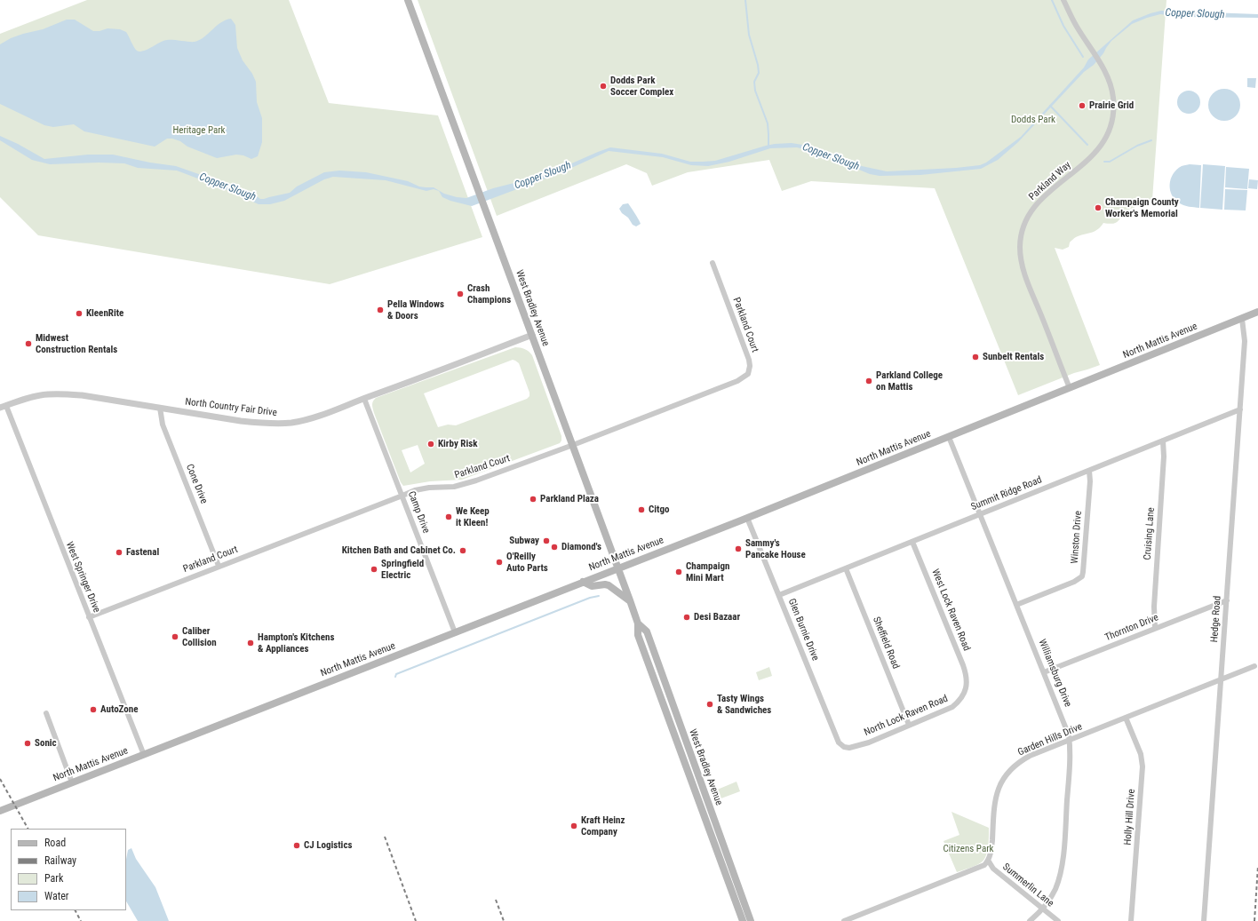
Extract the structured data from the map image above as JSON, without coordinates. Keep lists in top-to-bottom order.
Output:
{
  "streets": {
    "main road": ["West Bradley Avenue", "North Mattis Avenue"],
    "street": [
      "Parkland Way",
      "Parkland Court",
      "North Country Fair Drive",
      "Cone Drive",
      "Summit Ridge Road",
      "Camp Drive",
      "Cruising Lane",
      "Winston Drive",
      "West Springer Drive",
      "West Lock Raven Road",
      "Hedge Road",
      "Thornton Drive",
      "Glen Burnie Drive",
      "Sheffield Road",
      "Williamsburg Drive",
      "North Lock Raven Road",
      "Garden Hills Drive",
      "Holly Hill Drive",
      "Summerlin Lane"
    ]
  },
  "crossings": [
    ["Parkland Way", "North Mattis Avenue"],
    ["West Bradley Avenue", "Parkland Court"],
    ["West Bradley Avenue", "North Mattis Avenue"],
    ["West Bradley Avenue", "North Country Fair Drive"],
    ["Parkland Court", "Cone Drive"],
    ["Parkland Court", "Camp Drive"],
    ["Parkland Court", "West Springer Drive"],
    ["North Mattis Avenue", "Camp Drive"],
    ["North Mattis Avenue", "West Springer Drive"],
    ["North Mattis Avenue", "Hedge Road"],
    ["North Mattis Avenue", "Glen Burnie Drive"],
    ["North Mattis Avenue", "Williamsburg Drive"],
    ["North Country Fair Drive", "Cone Drive"],
    ["North Country Fair Drive", "Camp Drive"],
    ["North Country Fair Drive", "West Springer Drive"],
    ["Summit Ridge Road", "Cruising Lane"],
    ["Summit Ridge Road", "Winston Drive"],
    ["Summit Ridge Road", "West Lock Raven Road"],
    ["Summit Ridge Road", "Hedge Road"],
    ["Summit Ridge Road", "Glen Burnie Drive"],
    ["Summit Ridge Road", "Sheffield Road"],
    ["Summit Ridge Road", "Williamsburg Drive"],
    ["Cruising Lane", "Thornton Drive"],
    ["Winston Drive", "Williamsburg Drive"],
    ["West Lock Raven Road", "North Lock Raven Road"],
    ["Hedge Road", "Thornton Drive"],
    ["Hedge Road", "Garden Hills Drive"],
    ["Thornton Drive", "Williamsburg Drive"],
    ["Glen Burnie Drive", "North Lock Raven Road"],
    ["Sheffield Road", "North Lock Raven Road"],
    ["Williamsburg Drive", "Garden Hills Drive"],
    ["Williamsburg Drive", "Summerlin Lane"],
    ["Garden Hills Drive", "Holly Hill Drive"],
    ["Garden Hills Drive", "Summerlin Lane"]
  ],
  "water": ["Copper Slough"],
  "parks": ["Dodds Park", "Heritage Park", "Citizens Park"],
  "places": [
    "Dodds Park Soccer Complex",
    "Prairie Grid",
    "Champaign County Worker's Memorial",
    "Crash Champions",
    "Pella Windows & Doors",
    "KleenRite",
    "Midwest Construction Rentals",
    "Sunbelt Rentals",
    "Parkland College on Mattis",
    "Kirby Risk",
    "Parkland Plaza",
    "Citgo",
    "We Keep it Kleen!",
    "Subway",
    "Diamond's",
    "Sammy's Pancake House",
    "Kitchen Bath and Cabinet Co.",
    "Fastenal",
    "O'Reilly Auto Parts",
    "Springfield Electric",
    "Champaign Mini Mart",
    "Desi Bazaar",
    "Caliber Collision",
    "Hampton's Kitchens & Appliances",
    "Tasty Wings & Sandwiches",
    "AutoZone",
    "Sonic",
    "Kraft Heinz Company",
    "CJ Logistics"
  ],
  "legend": [
    "Road",
    "Railway",
    "Park",
    "Water"
  ]
}
